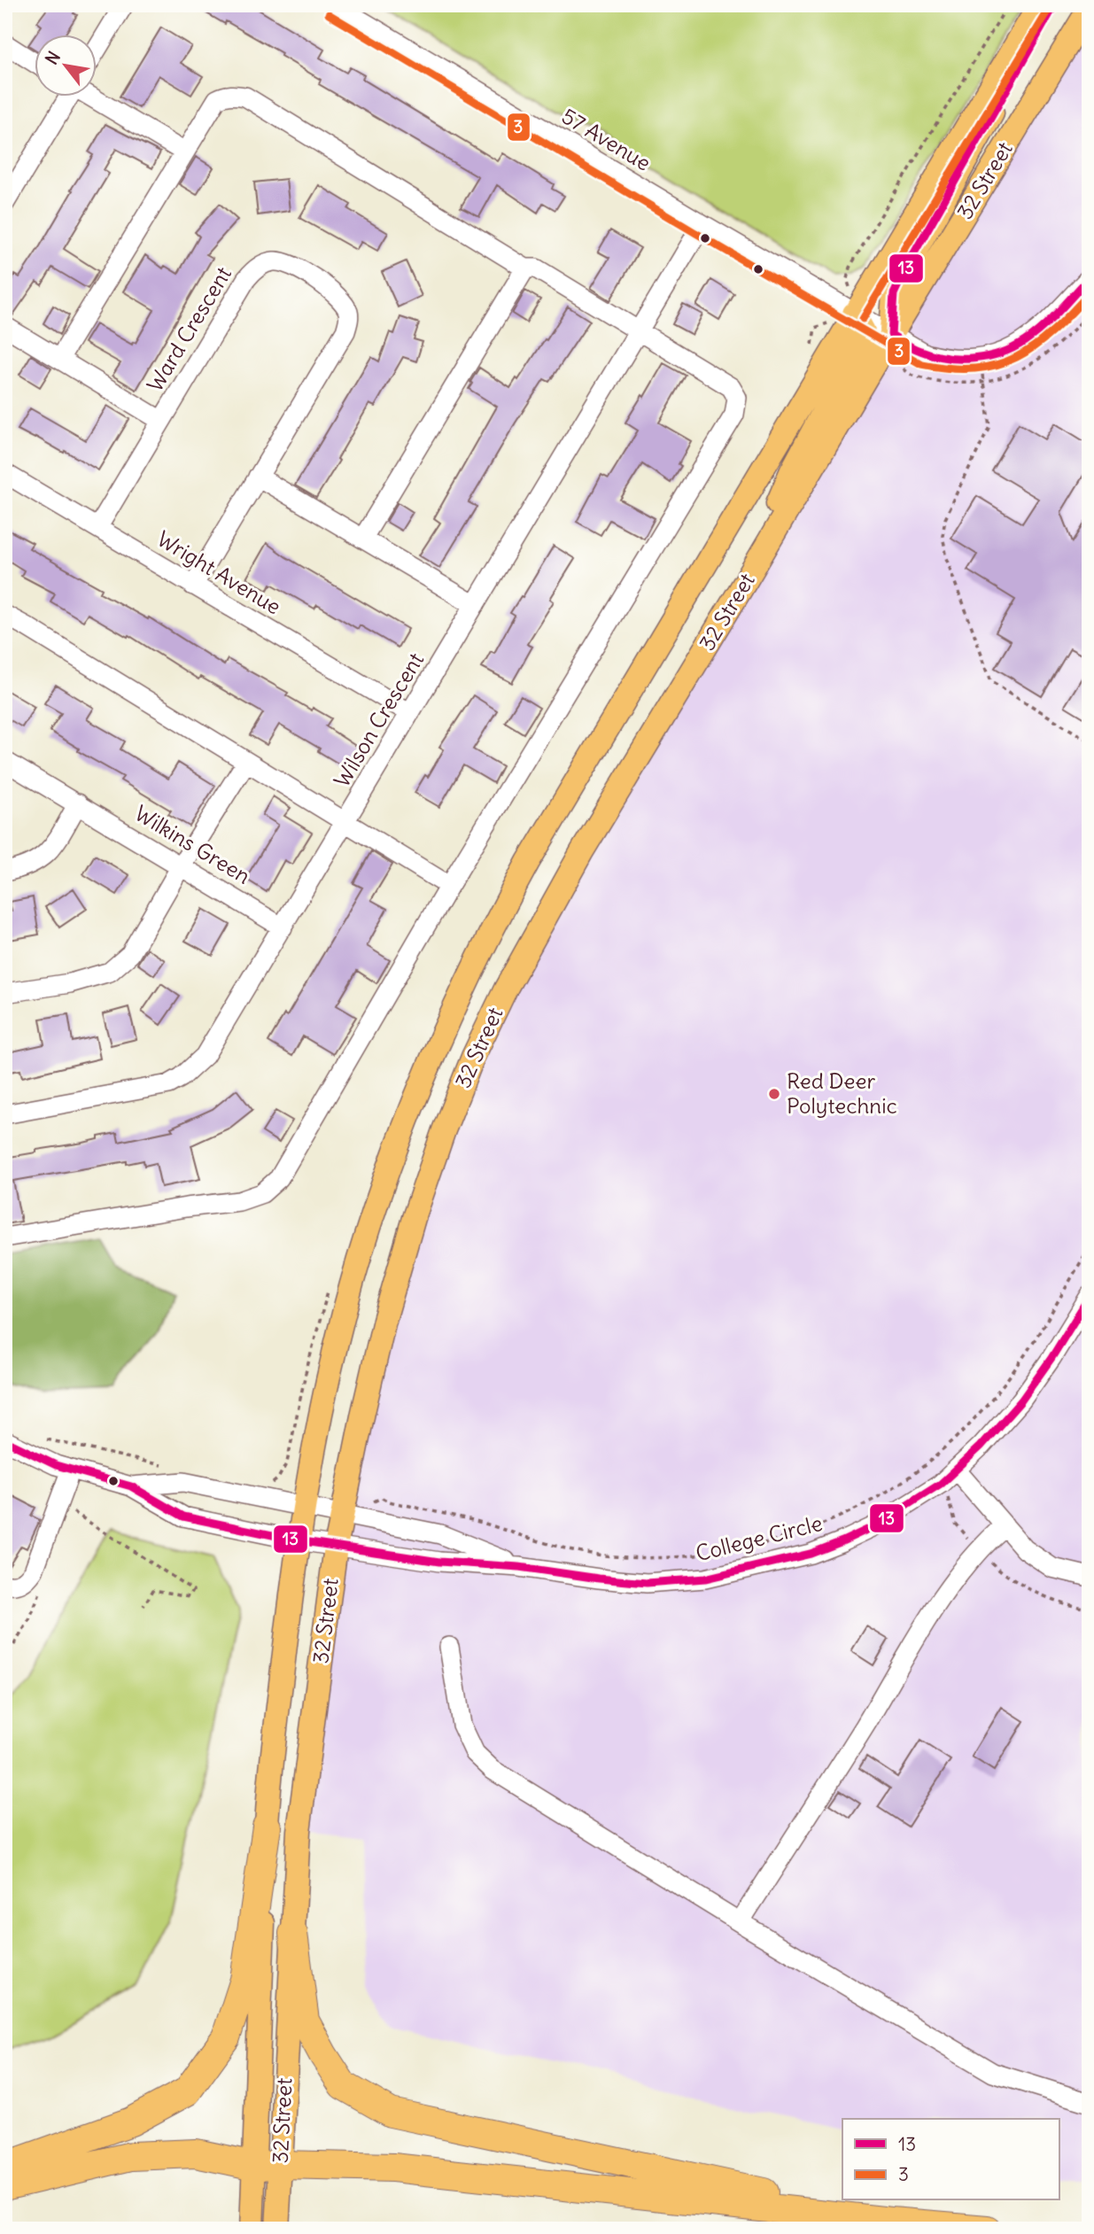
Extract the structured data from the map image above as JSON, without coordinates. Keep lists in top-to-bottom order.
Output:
{
  "streets": {
    "main road": ["32 Street"],
    "street": [
      "57 Avenue",
      "Ward Crescent",
      "Wright Avenue",
      "Wilson Crescent",
      "Wilkins Green",
      "College Circle"
    ]
  },
  "crossings": [
    ["57 Avenue", "32 Street"],
    ["57 Avenue", "Wilson Crescent"],
    ["32 Street", "College Circle"],
    ["Ward Crescent", "Wright Avenue"],
    ["Wright Avenue", "Wilson Crescent"],
    ["Wilson Crescent", "Wilkins Green"]
  ],
  "places": ["Red Deer Polytechnic"],
  "lines": ["transit line 13", "transit line 3"],
  "legend": ["13", "3"],
  "north": "top left"
}
